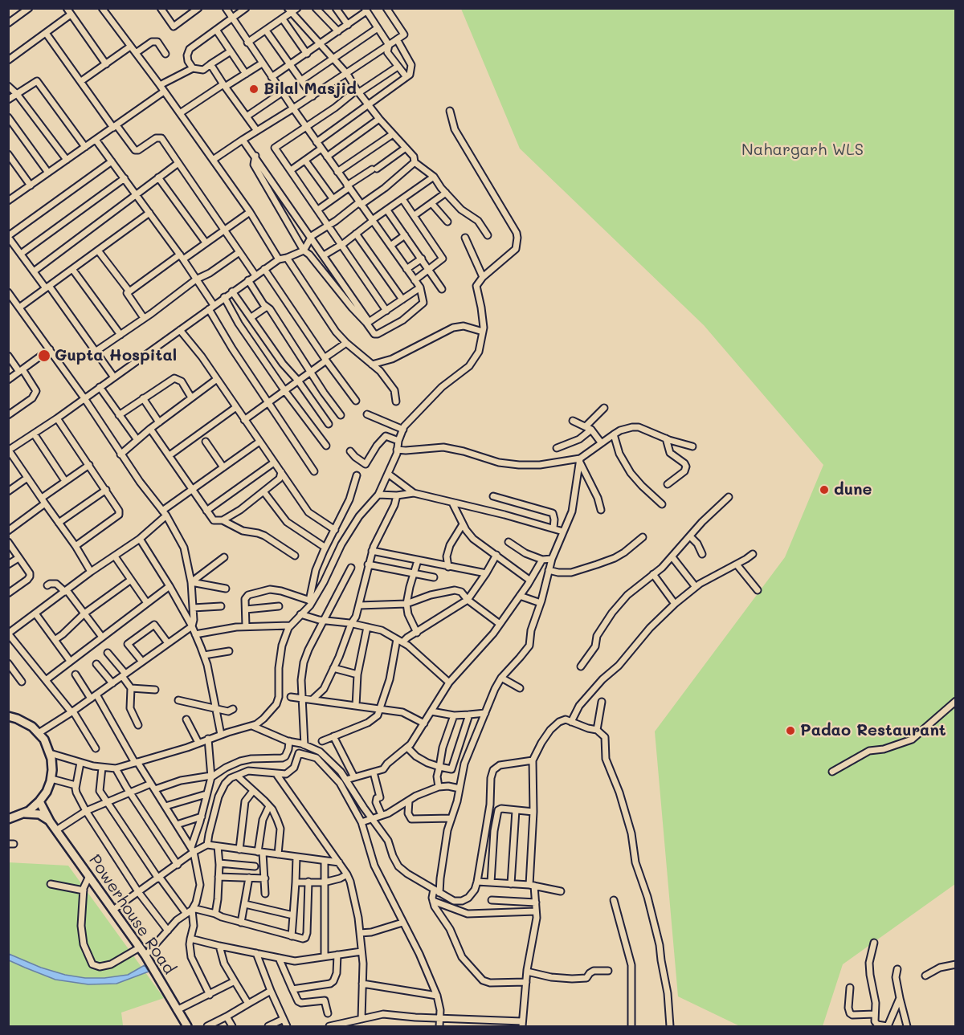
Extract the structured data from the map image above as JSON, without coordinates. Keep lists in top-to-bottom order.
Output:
{
  "streets": {
    "main road": ["Powerhouse Road"]
  },
  "parks": ["Nahargarh WLS"],
  "places": [
    "Bilal Masjid",
    "Gupta Hospital",
    "dune",
    "Padao Restaurant"
  ]
}
